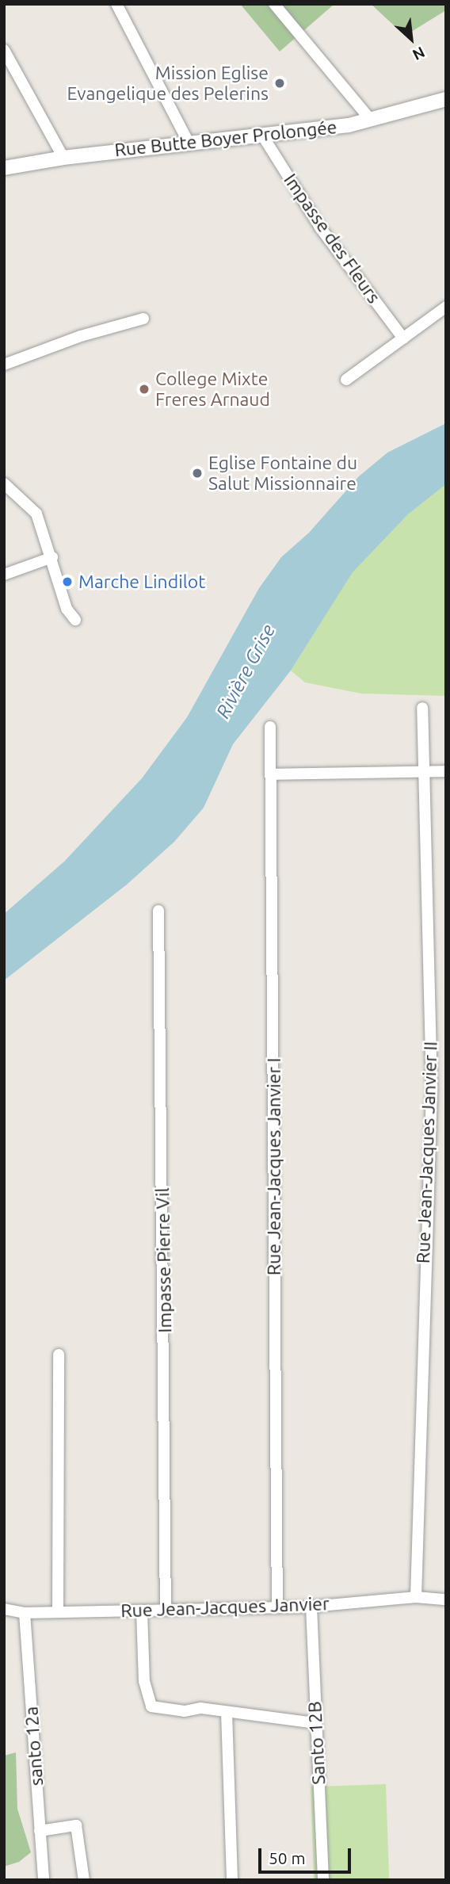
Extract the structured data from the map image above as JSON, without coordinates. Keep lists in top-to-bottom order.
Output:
{
  "streets": {
    "street": [
      "Rue Butte Boyer Prolongée",
      "Impasse des Fleurs",
      "Rue Jean-Jacques Janvier II",
      "Rue Jean-Jacques Janvier I",
      "Impasse Pierre Vil",
      "Rue Jean-Jacques Janvier",
      "Santo 12B",
      "santo 12a"
    ]
  },
  "crossings": [
    ["Rue Butte Boyer Prolongée", "Impasse des Fleurs"],
    ["Rue Jean-Jacques Janvier II", "Rue Jean-Jacques Janvier"],
    ["Rue Jean-Jacques Janvier I", "Rue Jean-Jacques Janvier"],
    ["Impasse Pierre Vil", "Rue Jean-Jacques Janvier"],
    ["Rue Jean-Jacques Janvier", "Santo 12B"],
    ["Rue Jean-Jacques Janvier", "santo 12a"]
  ],
  "water": ["Rivière Grise"],
  "places": [
    "Mission Eglise Evangelique des Pelerins",
    "College Mixte Freres Arnaud",
    "Eglise Fontaine du Salut Missionnaire",
    "Marche Lindilot"
  ],
  "scale_bar": "50 m",
  "north": "bottom right"
}
